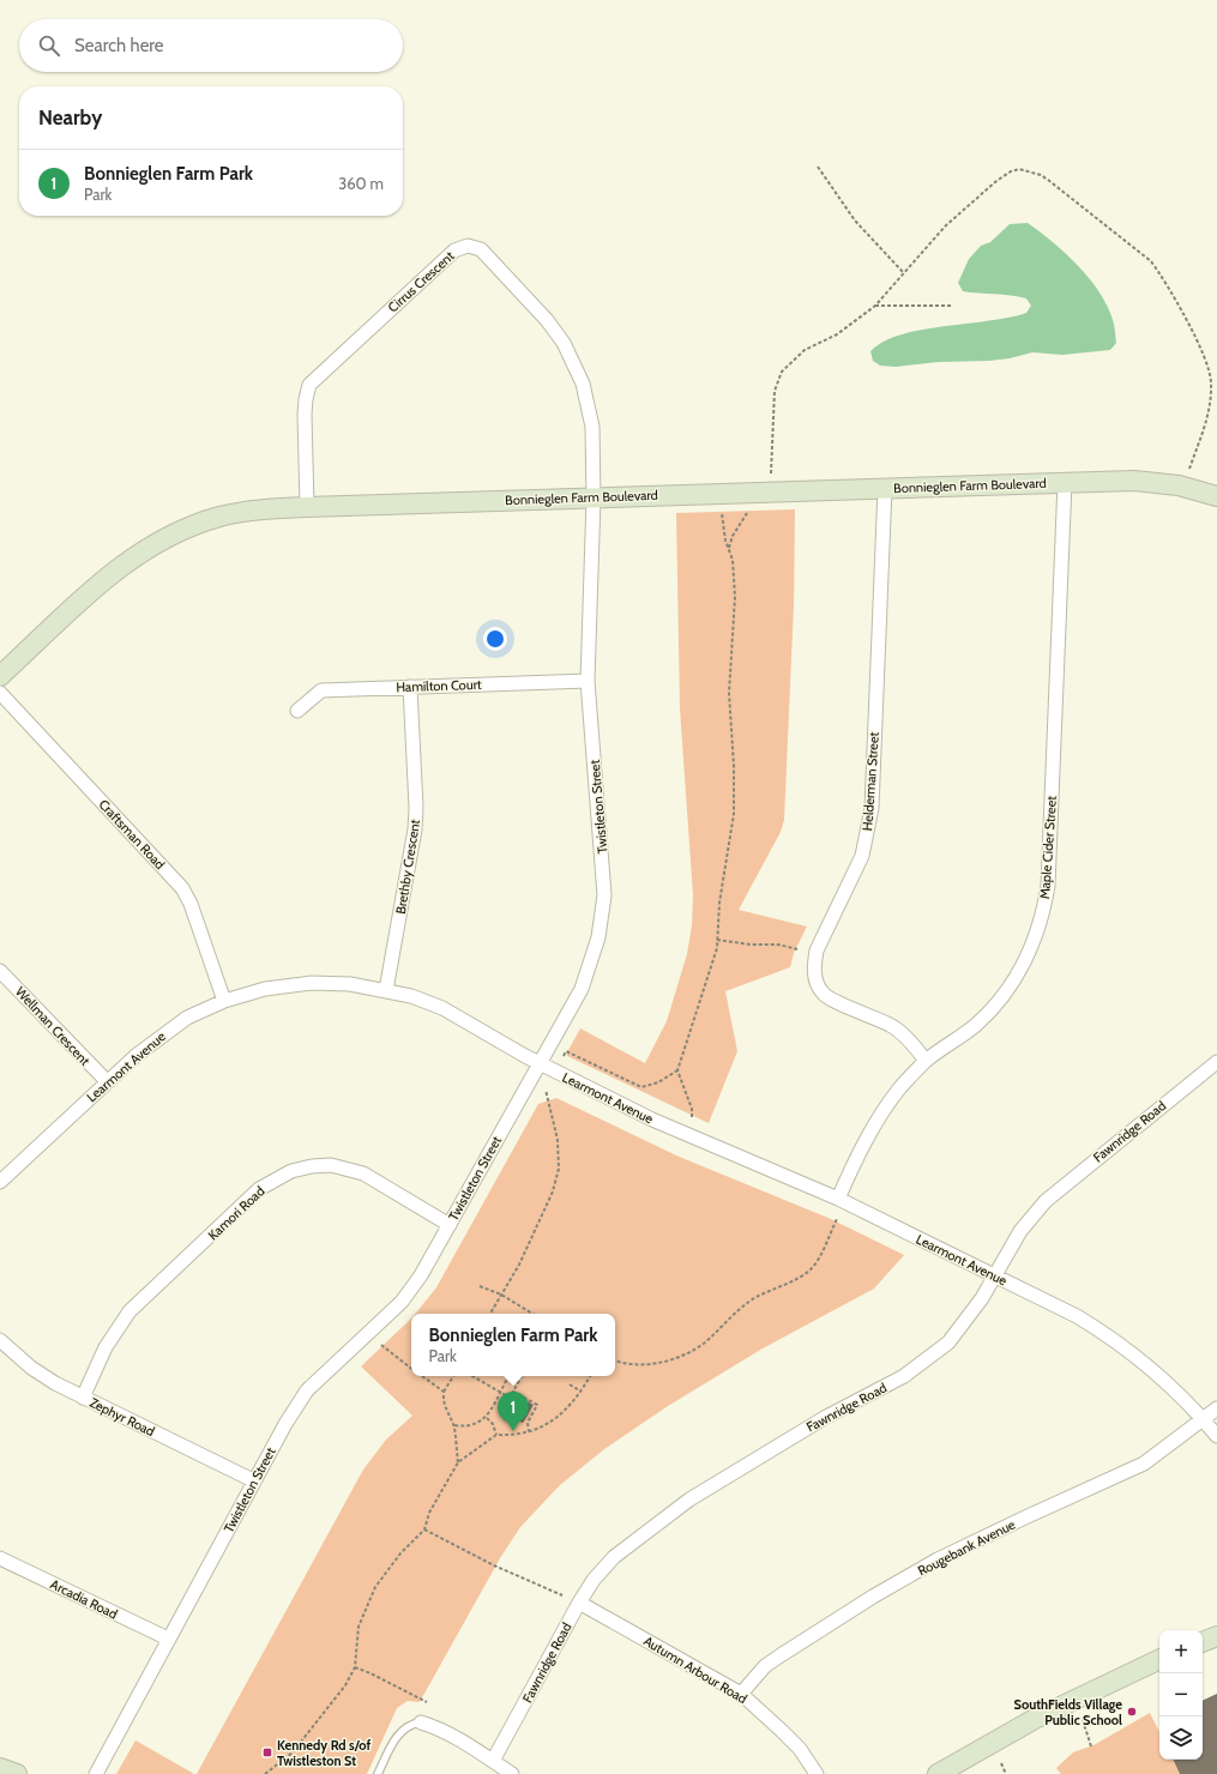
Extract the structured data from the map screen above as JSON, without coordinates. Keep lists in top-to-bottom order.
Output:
{
  "streets": {
    "street": [
      "Cirrus Crescent",
      "Bonnieglen Farm Boulevard",
      "Hamilton Court",
      "Helderman Street",
      "Twistleton Street",
      "Craftsman Road",
      "Maple Cider Street",
      "Brethby Crescent",
      "Wellman Crescent",
      "Learmont Avenue",
      "Fawnridge Road",
      "Kamori Road",
      "Zephyr Road",
      "Rougebank Avenue",
      "Arcadia Road",
      "Autumn Arbour Road"
    ]
  },
  "crossings": [
    ["Cirrus Crescent", "Bonnieglen Farm Boulevard"],
    ["Cirrus Crescent", "Twistleton Street"],
    ["Bonnieglen Farm Boulevard", "Helderman Street"],
    ["Bonnieglen Farm Boulevard", "Twistleton Street"],
    ["Bonnieglen Farm Boulevard", "Maple Cider Street"],
    ["Hamilton Court", "Twistleton Street"],
    ["Hamilton Court", "Brethby Crescent"],
    ["Helderman Street", "Maple Cider Street"],
    ["Twistleton Street", "Learmont Avenue"],
    ["Twistleton Street", "Kamori Road"],
    ["Twistleton Street", "Zephyr Road"],
    ["Twistleton Street", "Arcadia Road"],
    ["Craftsman Road", "Learmont Avenue"],
    ["Maple Cider Street", "Learmont Avenue"],
    ["Brethby Crescent", "Learmont Avenue"],
    ["Wellman Crescent", "Learmont Avenue"],
    ["Learmont Avenue", "Fawnridge Road"],
    ["Learmont Avenue", "Rougebank Avenue"],
    ["Fawnridge Road", "Autumn Arbour Road"],
    ["Kamori Road", "Zephyr Road"],
    ["Rougebank Avenue", "Autumn Arbour Road"]
  ],
  "places": {
    "other": ["SouthFields Village Public School"],
    "transit": ["Kennedy Rd s/of Twistleston St"]
  },
  "page": {
    "search": "Search here",
    "heading": "Nearby",
    "list": [
      {
        "mark": "1",
        "name": "Bonnieglen Farm Park",
        "note": "Park",
        "value": "360 m"
      }
    ],
    "popup": ["Bonnieglen Farm Park", "Park"],
    "pins": "1",
    "map_buttons": ["+", "−"]
  }
}
